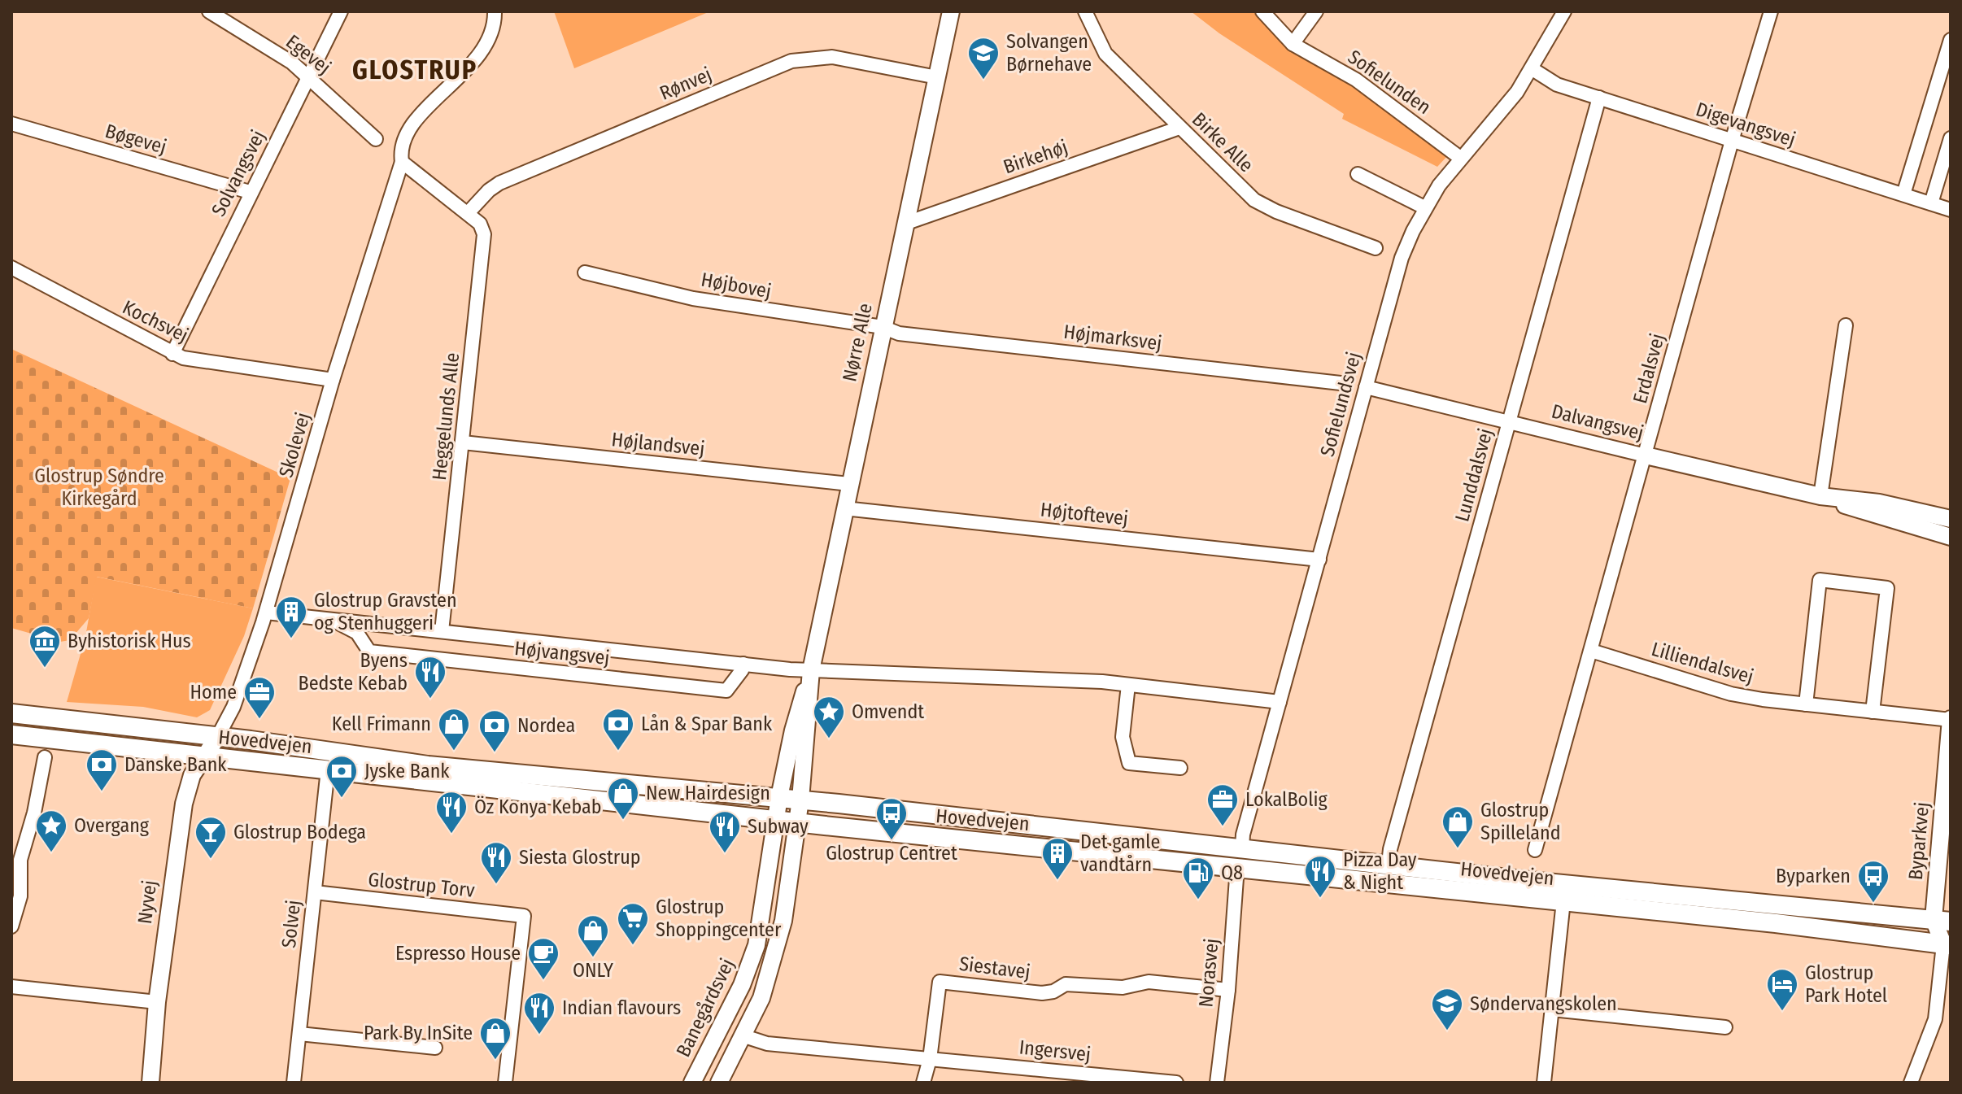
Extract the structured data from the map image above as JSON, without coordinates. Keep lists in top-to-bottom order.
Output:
{
  "streets": {
    "main road": ["Hovedvejen"],
    "street": [
      "Egevej",
      "Sofielunden",
      "Rønvej",
      "Digevangsvej",
      "Bøgevej",
      "Birke Alle",
      "Birkehøj",
      "Solvangsvej",
      "Højbovej",
      "Kochsvej",
      "Højmarksvej",
      "Nørre Alle",
      "Erdalsvej",
      "Sofielundsvej",
      "Heggelunds Alle",
      "Dalvangsvej",
      "Højlandsvej",
      "Skolevej",
      "Lunddalsvej",
      "Højtoftevej",
      "Højvangsvej",
      "Lilliendalsvej",
      "Byparkvej",
      "Glostrup Torv",
      "Nyvej",
      "Solvej",
      "Siestavej",
      "Norasvej",
      "Banegårdsvej",
      "Ingersvej"
    ]
  },
  "crossings": [
    ["Egevej", "Solvangsvej"],
    ["Sofielunden", "Sofielundsvej"],
    ["Rønvej", "Nørre Alle"],
    ["Rønvej", "Heggelunds Alle"],
    ["Digevangsvej", "Erdalsvej"],
    ["Digevangsvej", "Sofielundsvej"],
    ["Digevangsvej", "Lunddalsvej"],
    ["Bøgevej", "Solvangsvej"],
    ["Birke Alle", "Birkehøj"],
    ["Birkehøj", "Nørre Alle"],
    ["Solvangsvej", "Kochsvej"],
    ["Højbovej", "Højmarksvej"],
    ["Højbovej", "Nørre Alle"],
    ["Kochsvej", "Skolevej"],
    ["Højmarksvej", "Nørre Alle"],
    ["Nørre Alle", "Højlandsvej"],
    ["Nørre Alle", "Højtoftevej"],
    ["Nørre Alle", "Højvangsvej"],
    ["Nørre Alle", "Hovedvejen"],
    ["Nørre Alle", "Banegårdsvej"],
    ["Erdalsvej", "Dalvangsvej"],
    ["Erdalsvej", "Lilliendalsvej"],
    ["Sofielundsvej", "Dalvangsvej"],
    ["Sofielundsvej", "Højtoftevej"],
    ["Sofielundsvej", "Højvangsvej"],
    ["Sofielundsvej", "Hovedvejen"],
    ["Heggelunds Alle", "Højlandsvej"],
    ["Heggelunds Alle", "Højvangsvej"],
    ["Dalvangsvej", "Lunddalsvej"],
    ["Skolevej", "Højvangsvej"],
    ["Skolevej", "Hovedvejen"],
    ["Skolevej", "Nyvej"],
    ["Lunddalsvej", "Hovedvejen"],
    ["Lilliendalsvej", "Byparkvej"],
    ["Hovedvejen", "Byparkvej"],
    ["Hovedvejen", "Nyvej"],
    ["Hovedvejen", "Solvej"],
    ["Hovedvejen", "Norasvej"],
    ["Hovedvejen", "Banegårdsvej"],
    ["Glostrup Torv", "Solvej"],
    ["Siestavej", "Norasvej"],
    ["Siestavej", "Ingersvej"]
  ],
  "districts": ["GLOSTRUP"],
  "parks": ["Glostrup Søndre Kirkegård"],
  "places": {
    "school or university": ["Solvangen Børnehave", "Søndervangskolen"],
    "building": ["Glostrup Gravsten og Stenhuggeri", "Det gamle vandtårn"],
    "museum": ["Byhistorisk Hus"],
    "restaurant": [
      "Byens Bedste Kebab",
      "Öz Konya Kebab",
      "Subway",
      "Siesta Glostrup",
      "Pizza Day & Night",
      "Indian flavours"
    ],
    "office": ["Home", "LokalBolig"],
    "place": ["Omvendt", "Overgang"],
    "shop": [
      "Kell Frimann",
      "New Hairdesign",
      "Glostrup Spilleland",
      "ONLY",
      "Park By InSite"
    ],
    "bank": [
      "Lån & Spar Bank",
      "Nordea",
      "Danske Bank",
      "Jyske Bank"
    ],
    "bus stop": ["Glostrup Centret", "Byparken"],
    "bar": ["Glostrup Bodega"],
    "fuel station": ["Q8"],
    "supermarket": ["Glostrup Shoppingcenter"],
    "cafe": ["Espresso House"],
    "hotel": ["Glostrup Park Hotel"]
  }
}
